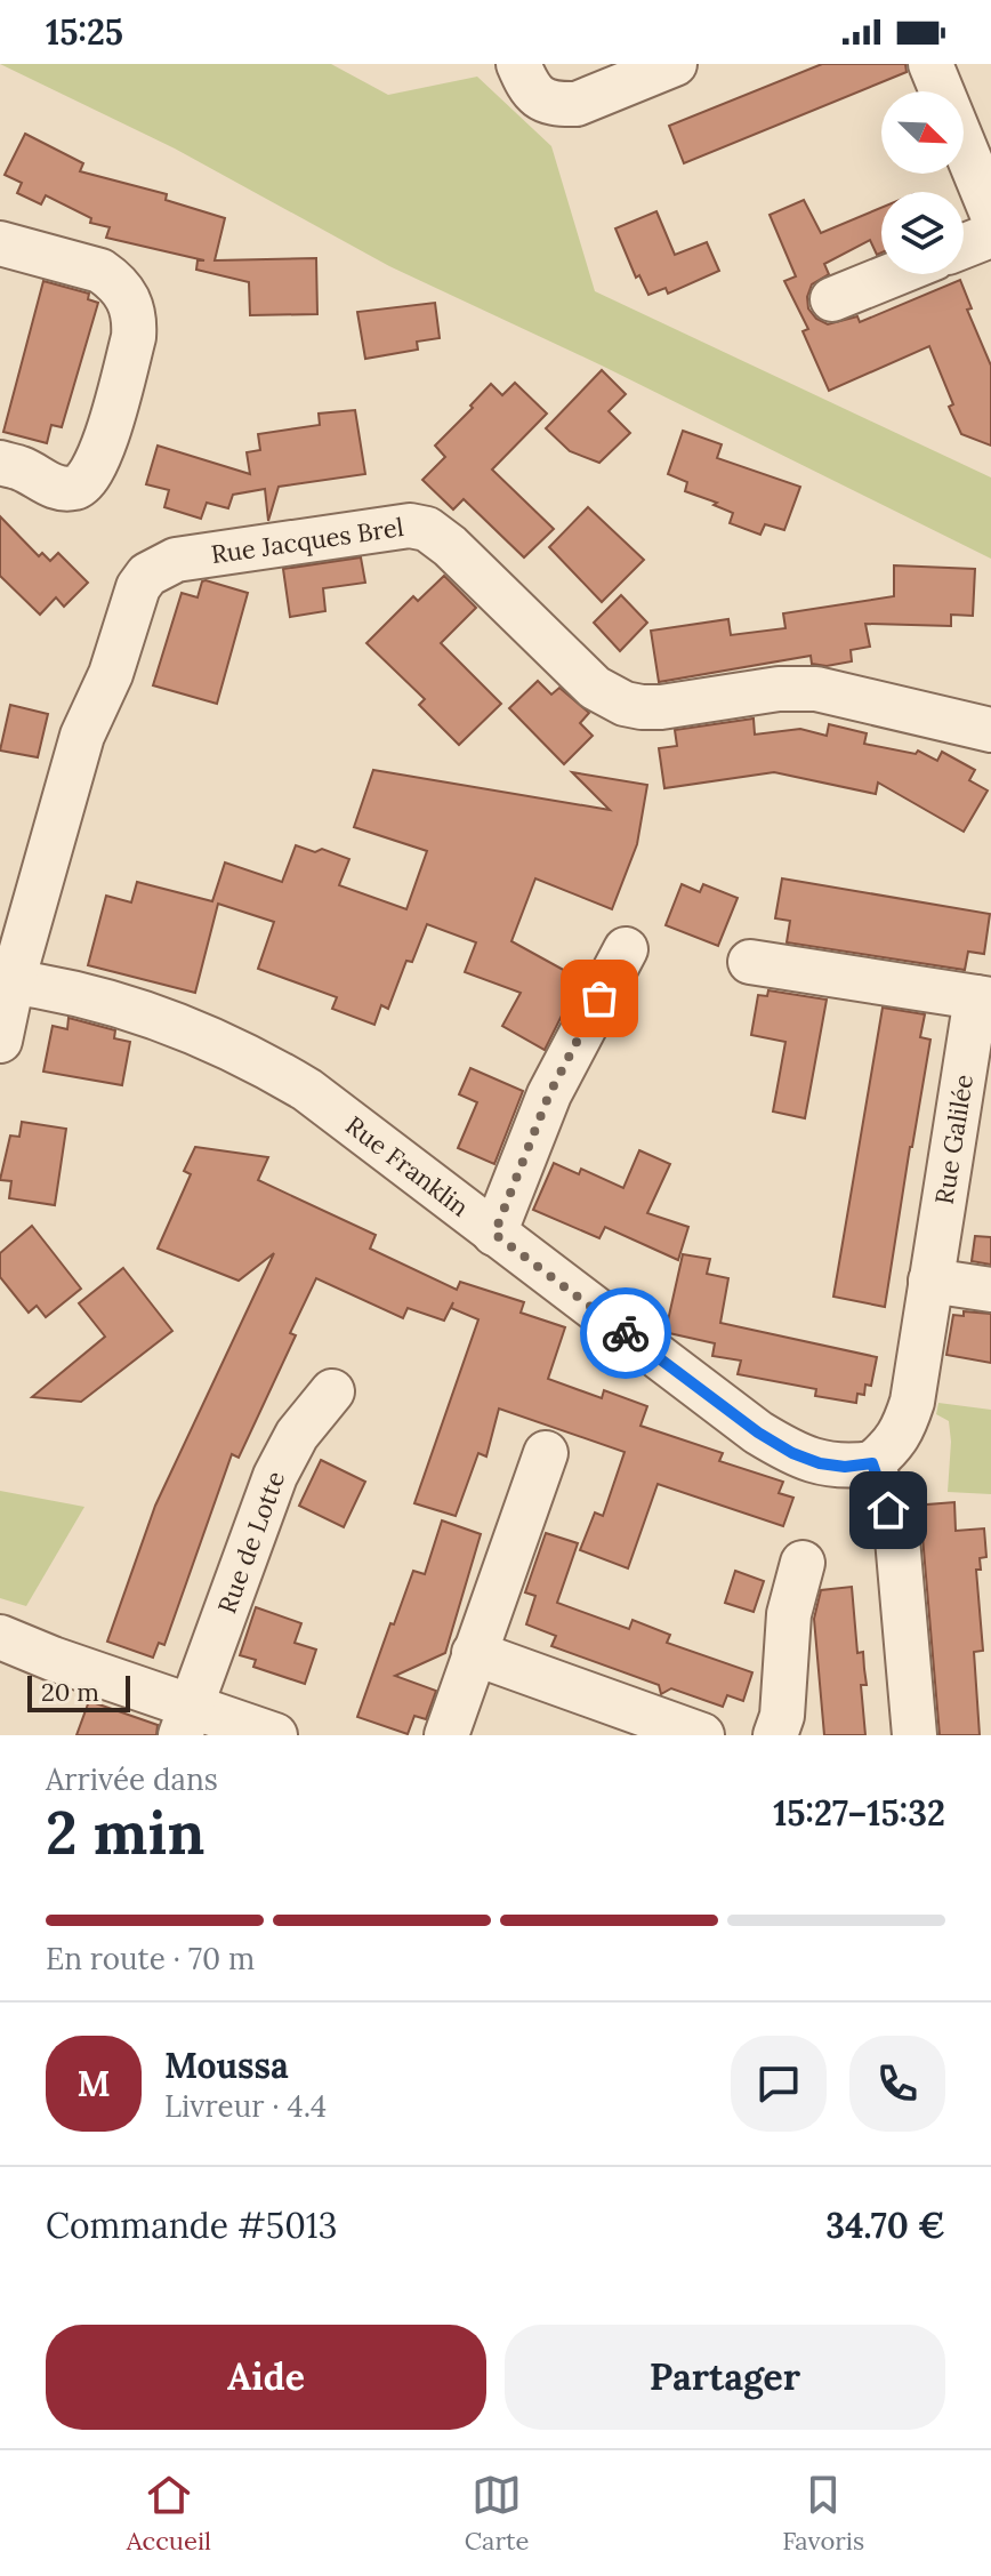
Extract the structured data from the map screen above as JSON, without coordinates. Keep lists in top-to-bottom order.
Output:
{
  "streets": {
    "street": [
      "Rue Jacques Brel",
      "Rue Galilée",
      "Rue Franklin",
      "Rue de Lotte"
    ]
  },
  "crossings": [
    ["Rue Jacques Brel", "Rue Franklin"],
    ["Rue Galilée", "Rue Franklin"]
  ],
  "scale_bar": "20 m",
  "north": "bottom right",
  "page": {
    "status": "15:25",
    "scale": "20 m",
    "heading": ["2 min", "Arrivée dans", "15:27–15:32"],
    "panel": [
      "Moussa",
      "Livreur · 4.4",
      "Commande #5013",
      "34.70 €"
    ],
    "bar": "En route · 70 m",
    "round": "M",
    "buttons": ["Aide", "Partager"],
    "tabs": ["Accueil", "Carte", "Favoris"]
  }
}
